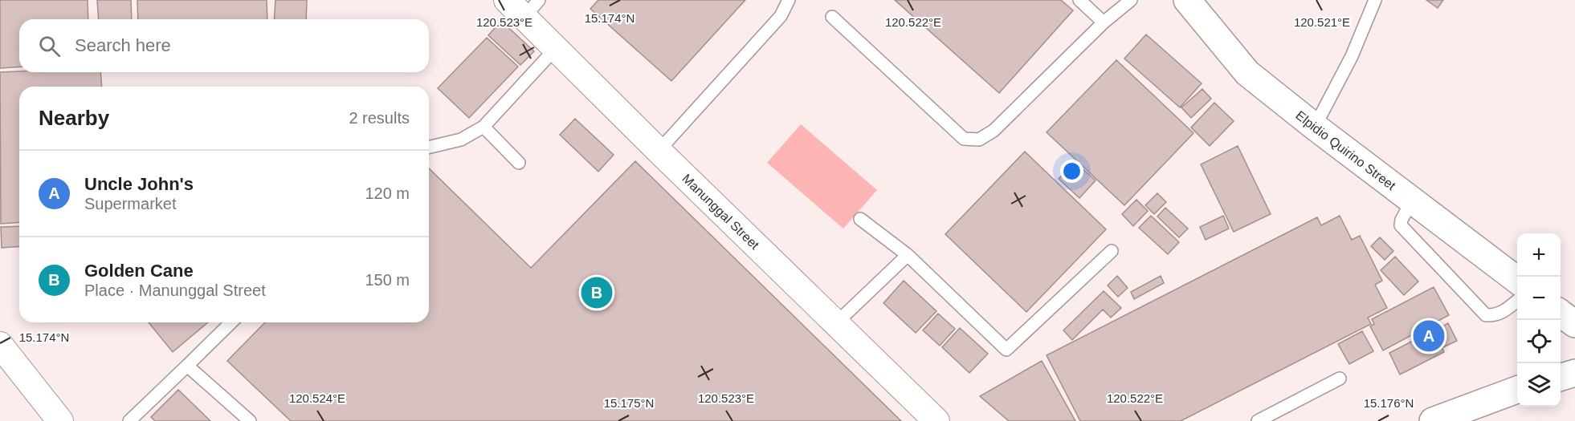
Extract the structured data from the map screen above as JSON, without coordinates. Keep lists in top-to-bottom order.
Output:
{
  "streets": {
    "street": ["Elpidio Quirino Street", "Manunggal Street"]
  },
  "page": {
    "search": "Search here",
    "heading": ["Nearby", "2 results"],
    "list": [
      {
        "mark": "A",
        "name": "Uncle John's",
        "note": "Supermarket",
        "value": "120 m"
      },
      {
        "mark": "B",
        "name": "Golden Cane",
        "note": "Place · Manunggal Street",
        "value": "150 m"
      }
    ],
    "map_buttons": ["+", "−"],
    "pins": ["B", "A"]
  },
  "coordinates": [
    "15.174°N",
    "120.523°E",
    "120.522°E",
    "120.521°E",
    "120.524°E",
    "15.175°N",
    "15.176°N"
  ]
}
